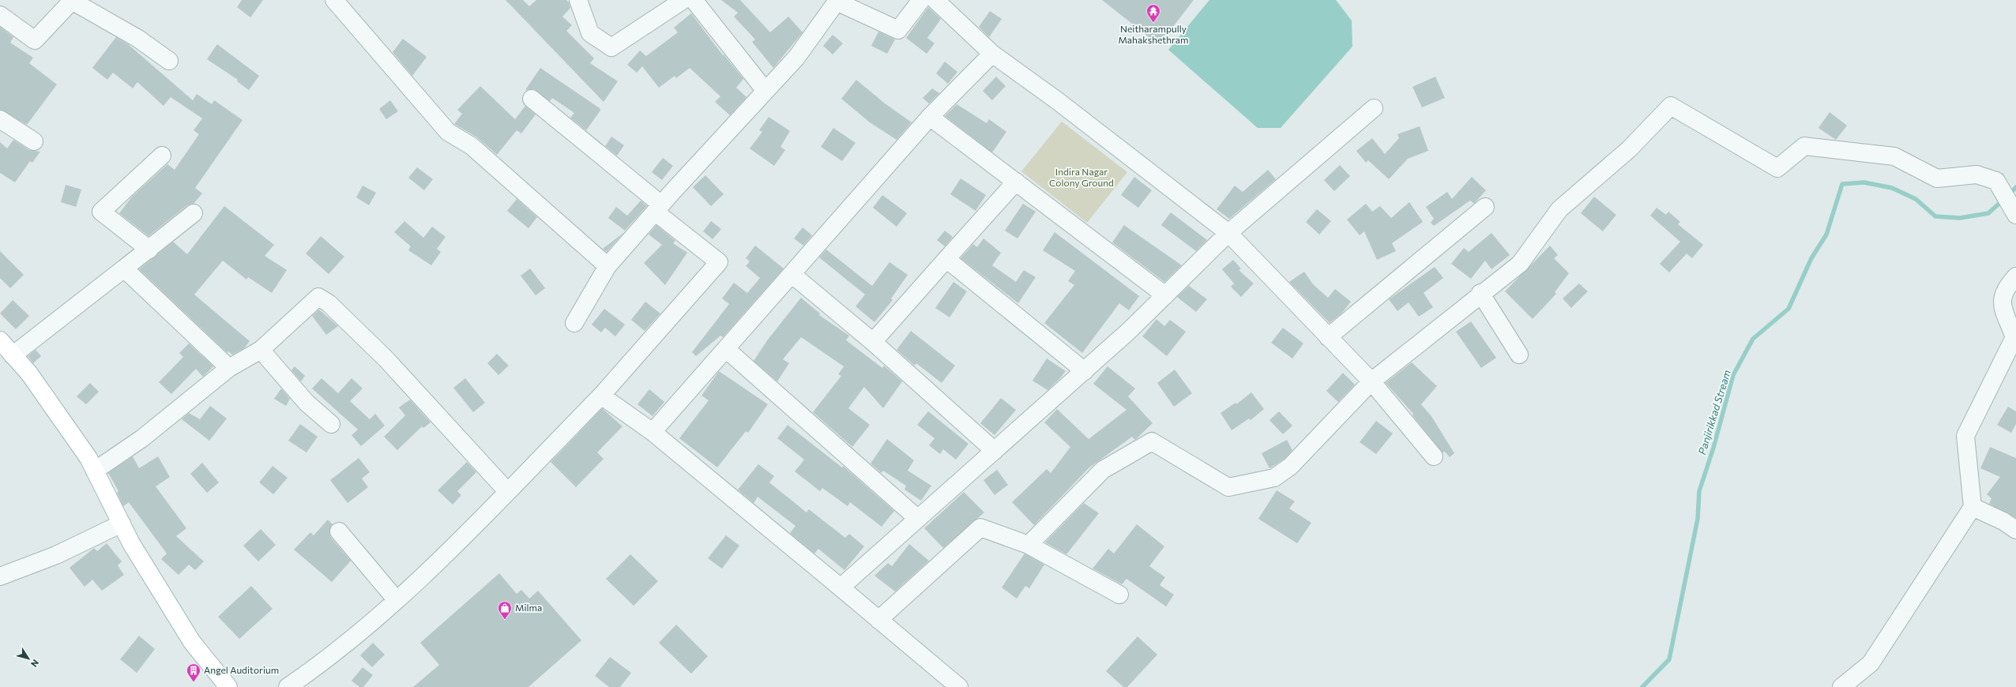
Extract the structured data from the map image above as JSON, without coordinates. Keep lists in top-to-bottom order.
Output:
{
  "water": ["Panjirikkad Stream"],
  "parks": ["Indira Nagar Colony Ground"],
  "places": {
    "temple": ["Neitharampully Mahakshethram"],
    "shop": ["Milma"],
    "building": ["Angel Auditorium"]
  },
  "north": "bottom right"
}
